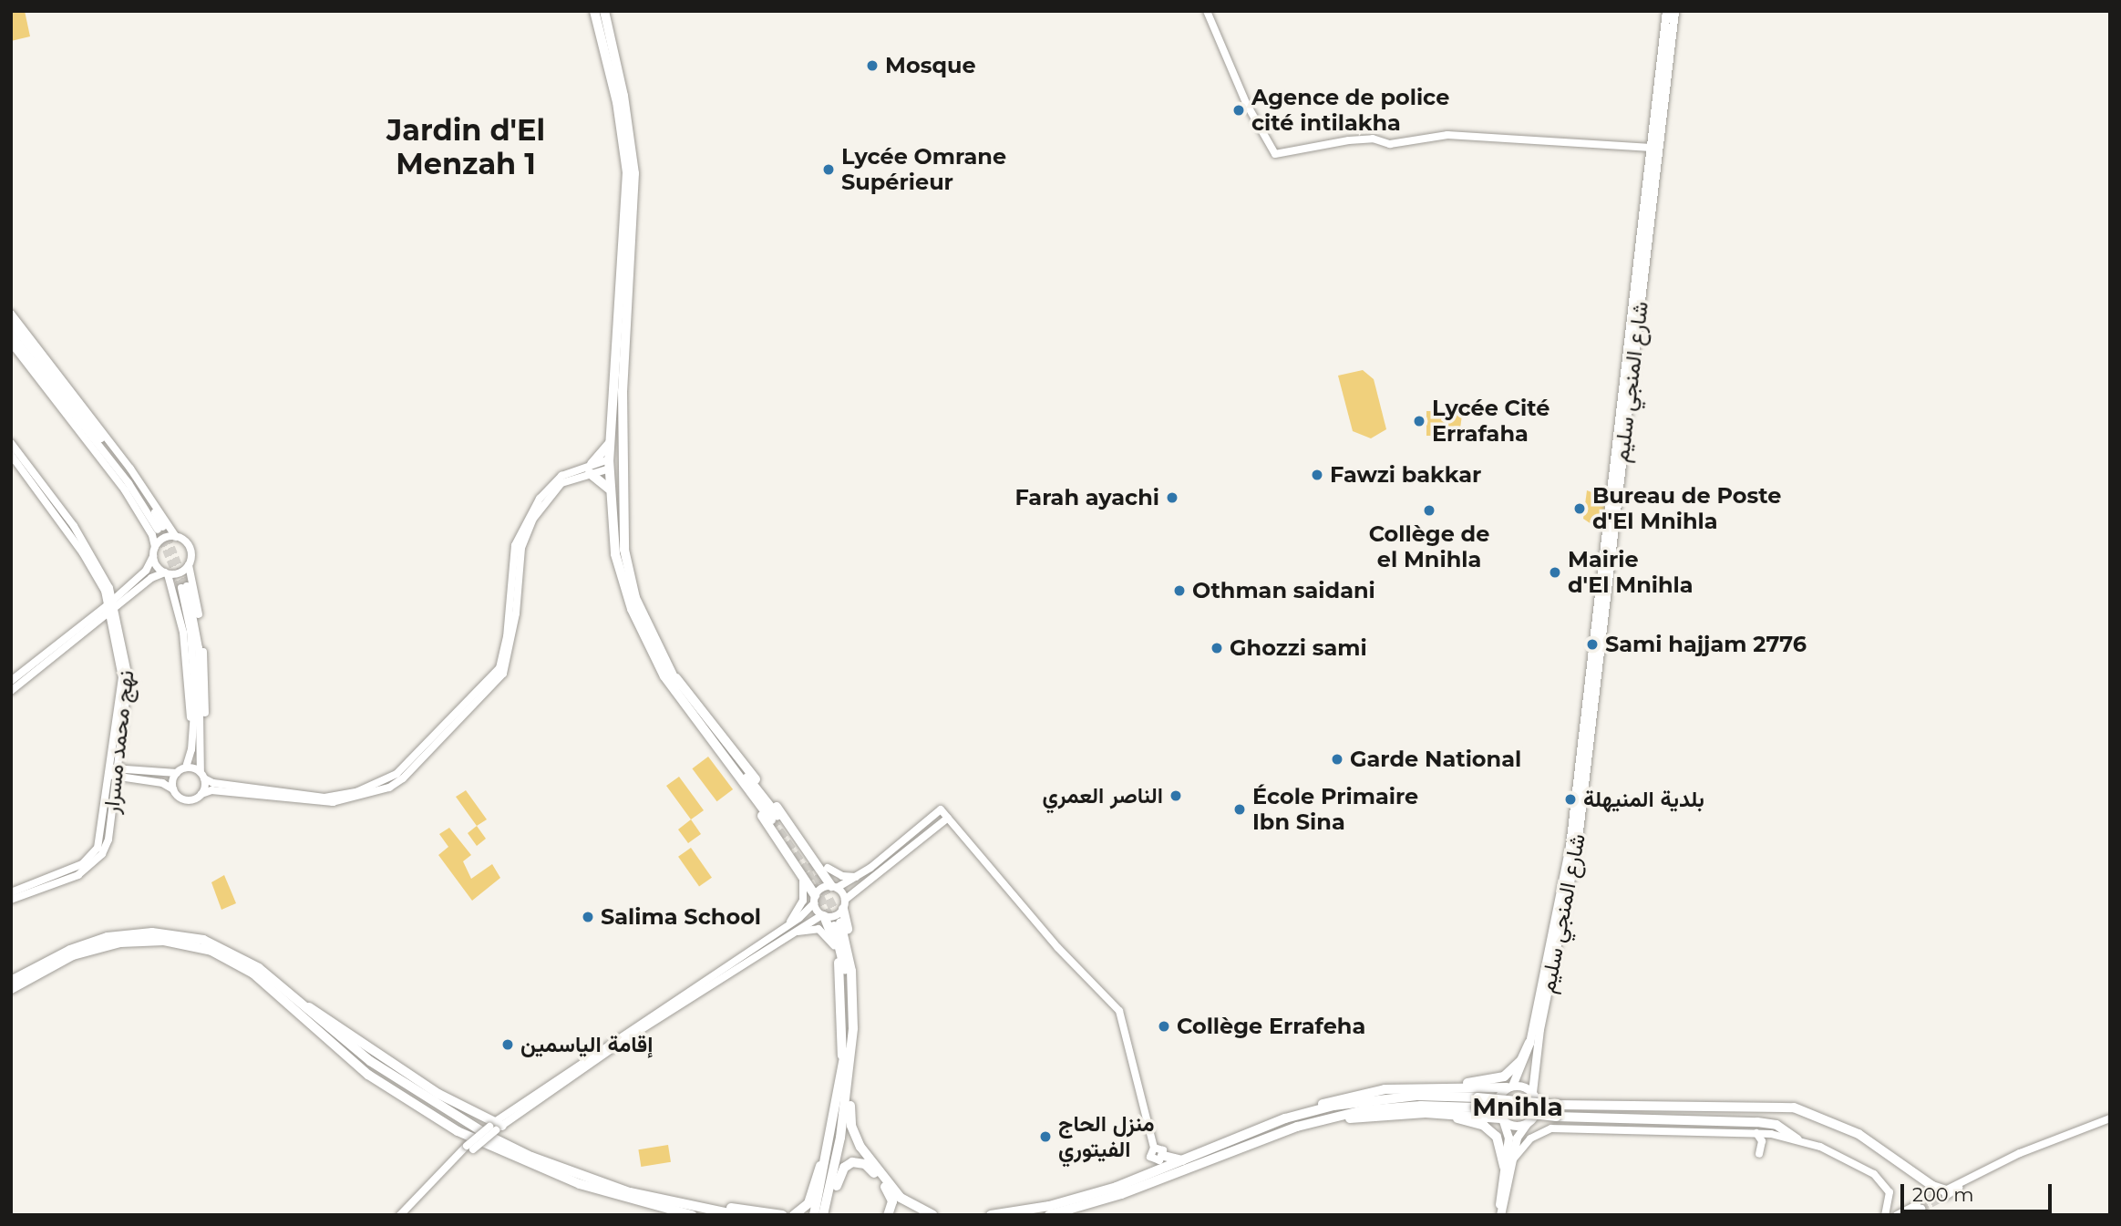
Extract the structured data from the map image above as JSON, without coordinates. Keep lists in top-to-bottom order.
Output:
{
  "streets": {
    "main road": ["شارع المنجي سليم"],
    "street": ["نهج محمد مسرار"]
  },
  "districts": ["Jardin d'El Menzah 1", "Mnihla"],
  "places": [
    "Mosque",
    "Agence de police cité intilakha",
    "Lycée Omrane Supérieur",
    "Lycée Cité Errafaha",
    "Fawzi bakkar",
    "Farah ayachi",
    "Bureau de Poste d'El Mnihla",
    "Collège de el Mnihla",
    "Mairie d'El Mnihla",
    "Othman saidani",
    "Sami hajjam 2776",
    "Ghozzi sami",
    "Garde National",
    "الناصر العمري",
    "بلدية المنيهلة",
    "École Primaire Ibn Sina",
    "Salima School",
    "Collège Errafeha",
    "إقامة الياسمين",
    "منزل الحاج الفيتوري"
  ],
  "scale_bar": "200 m"
}
